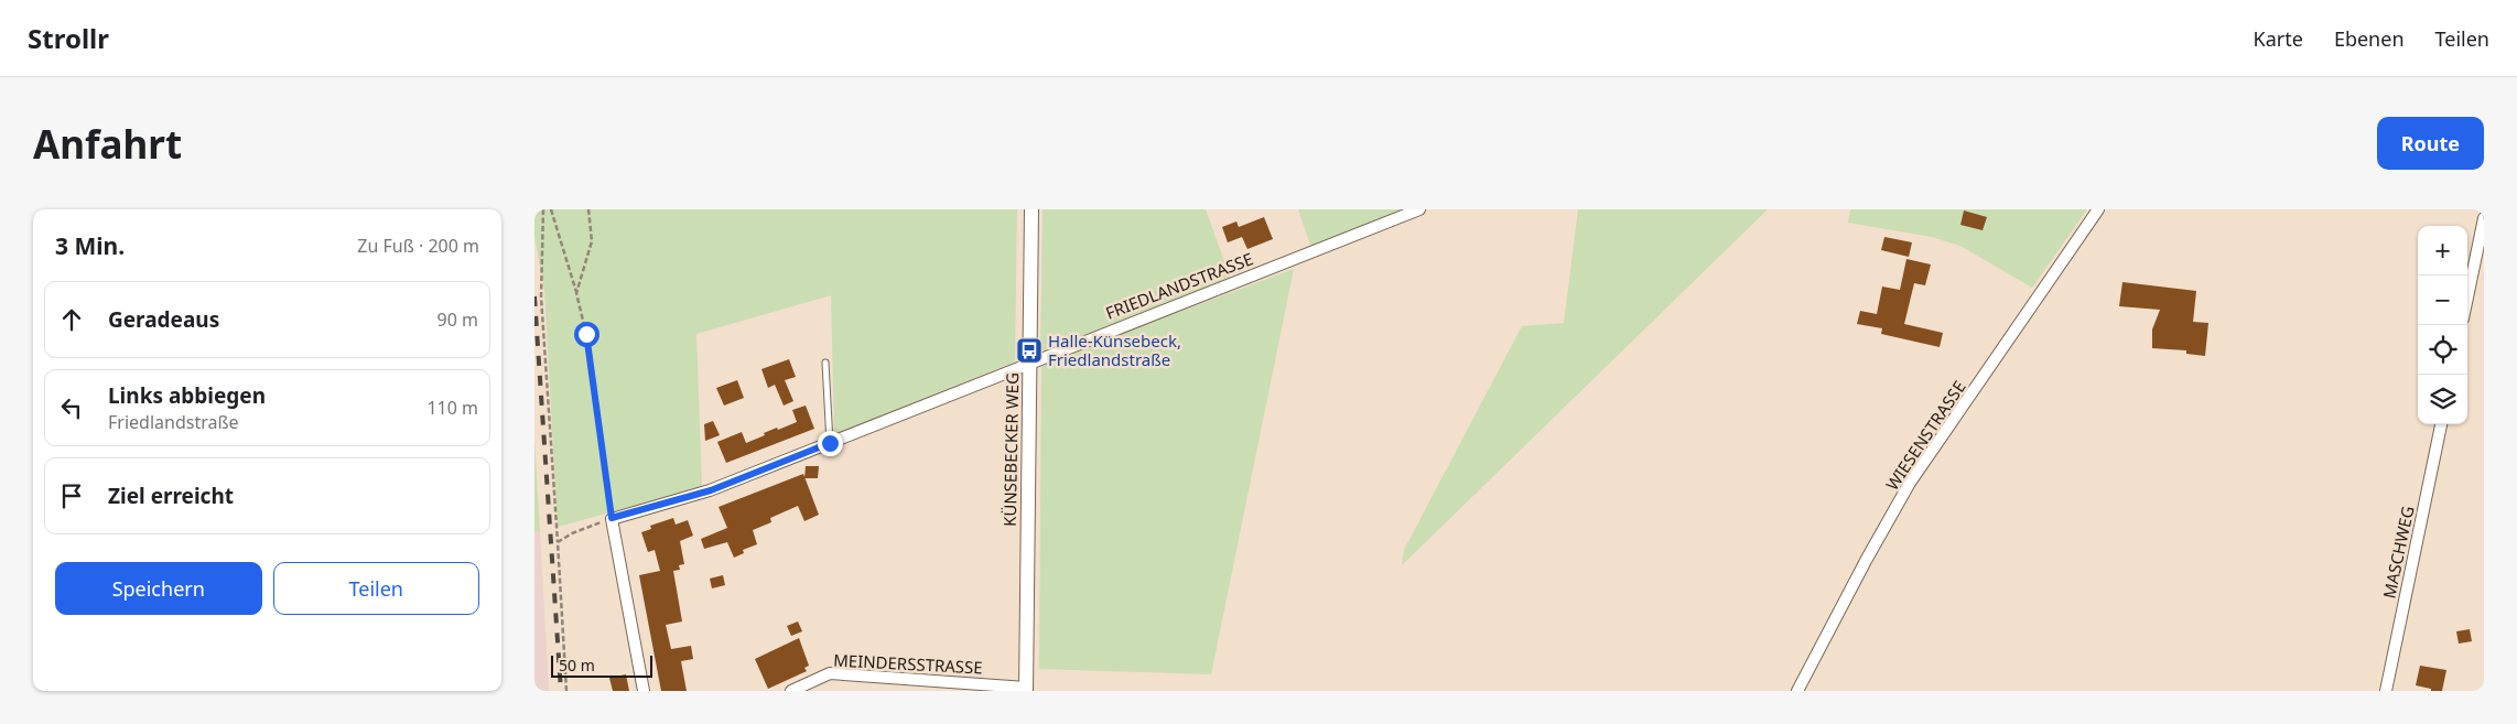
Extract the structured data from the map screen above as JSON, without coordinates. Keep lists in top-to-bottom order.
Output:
{
  "streets": {
    "street": [
      "FRIEDLANDSTRASSE",
      "WIESENSTRASSE",
      "KÜNSEBECKER WEG",
      "MASCHWEG",
      "MEINDERSSTRASSE"
    ]
  },
  "crossings": [
    ["FRIEDLANDSTRASSE", "KÜNSEBECKER WEG"],
    ["KÜNSEBECKER WEG", "MEINDERSSTRASSE"]
  ],
  "places": {
    "bus stop": ["Halle-Künsebeck, Friedlandstraße"]
  },
  "scale_bar": "50 m",
  "page": {
    "header": "Strollr",
    "nav": ["Karte", "Ebenen", "Teilen"],
    "buttons": [
      "Route",
      ["Speichern", "Teilen"]
    ],
    "title": "Anfahrt",
    "heading": ["3 Min.", "Zu Fuß · 200 m"],
    "map_buttons": ["+", "−"],
    "list": [
      ["Geradeaus", "90 m"],
      ["Links abbiegen", "Friedlandstraße", "110 m"],
      "Ziel erreicht"
    ],
    "scale": "50 m"
  }
}
